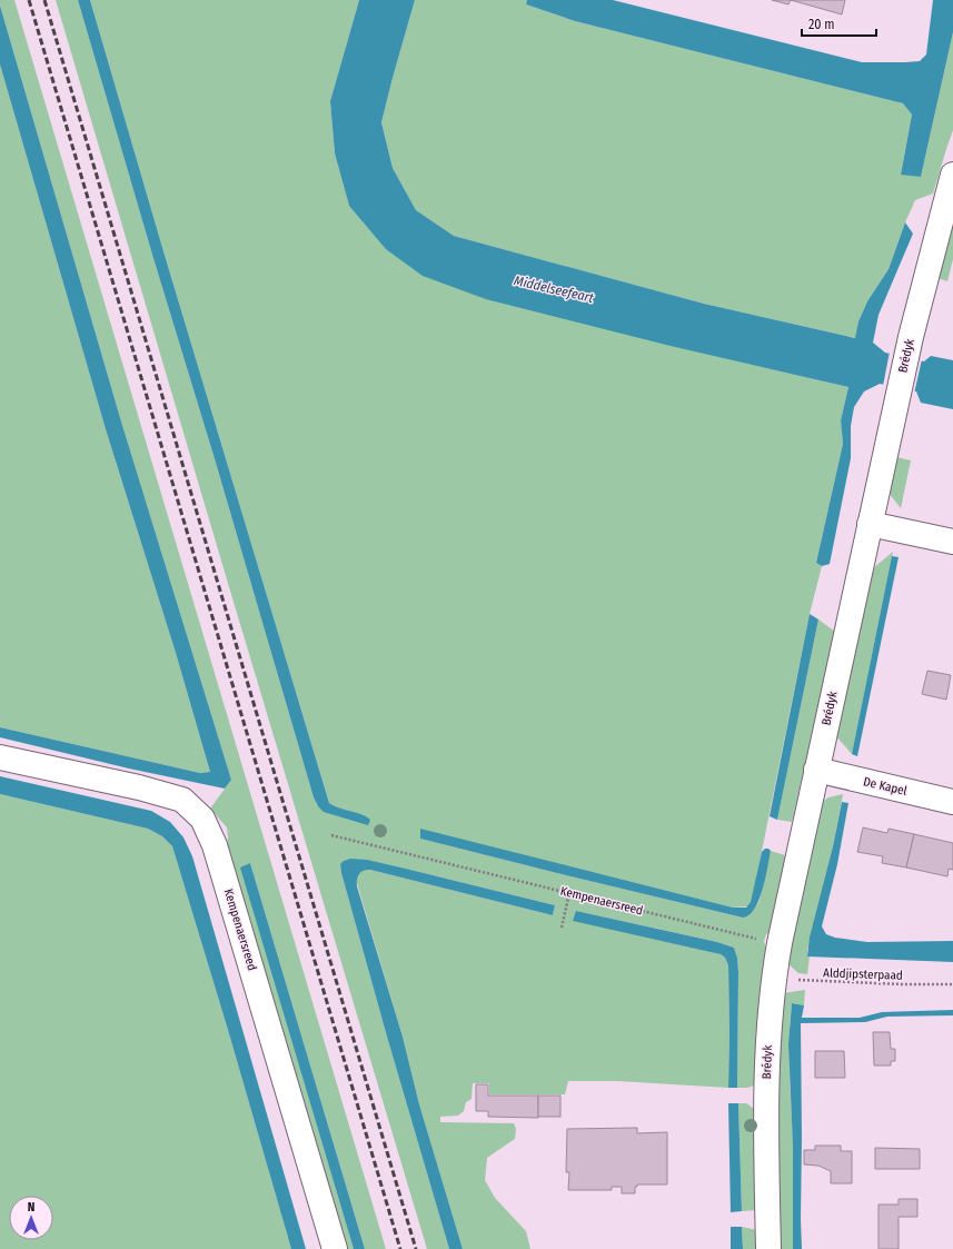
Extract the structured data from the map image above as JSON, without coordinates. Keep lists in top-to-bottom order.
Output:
{
  "streets": {
    "street": ["Brédyk", "De Kapel", "Kempenaersreed"],
    "path": ["Alddjipsterpaad"]
  },
  "crossings": [
    ["Brédyk", "De Kapel"],
    ["Brédyk", "Alddjipsterpaad"]
  ],
  "water": ["Middelseefeart"],
  "scale_bar": "20 m",
  "north": "top"
}
